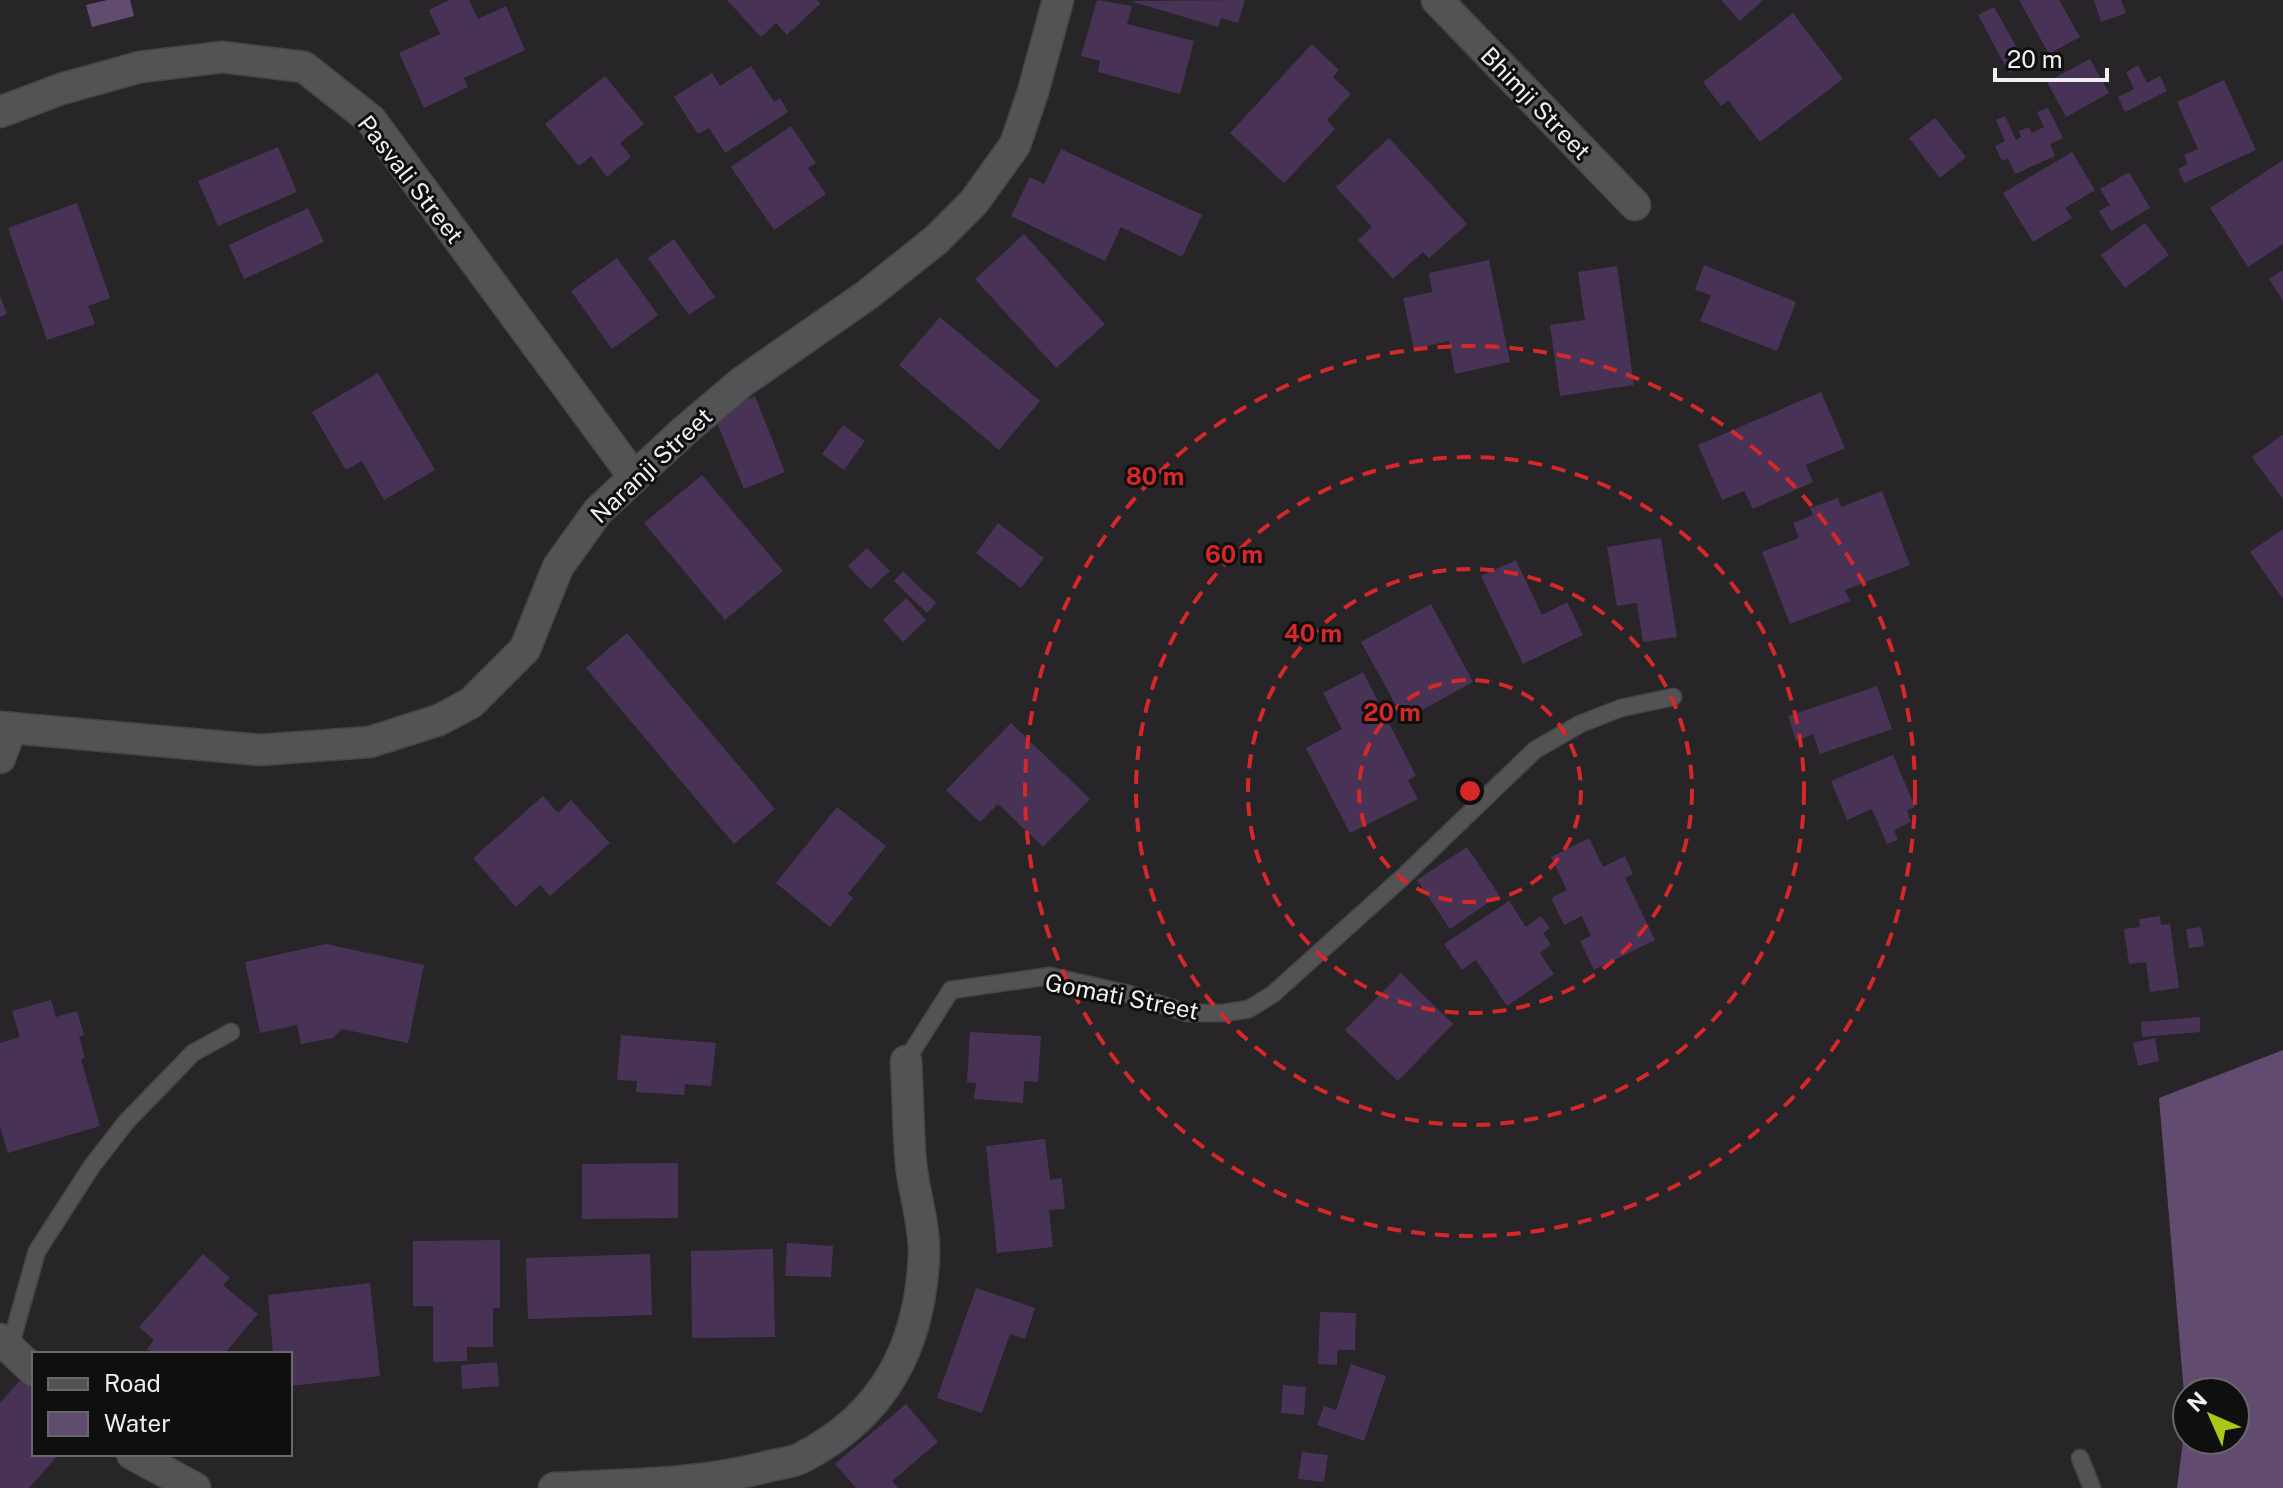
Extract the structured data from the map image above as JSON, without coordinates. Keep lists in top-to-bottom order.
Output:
{
  "streets": {
    "street": [
      "Bhimji Street",
      "Pasvali Street",
      "Naranji Street",
      "Gomati Street"
    ]
  },
  "crossings": [
    ["Pasvali Street", "Naranji Street"]
  ],
  "legend": ["Road", "Water"],
  "scale_bar": "20 m",
  "north": "top left",
  "rings": [
    "80 m",
    "60 m",
    "40 m",
    "20 m"
  ]
}
